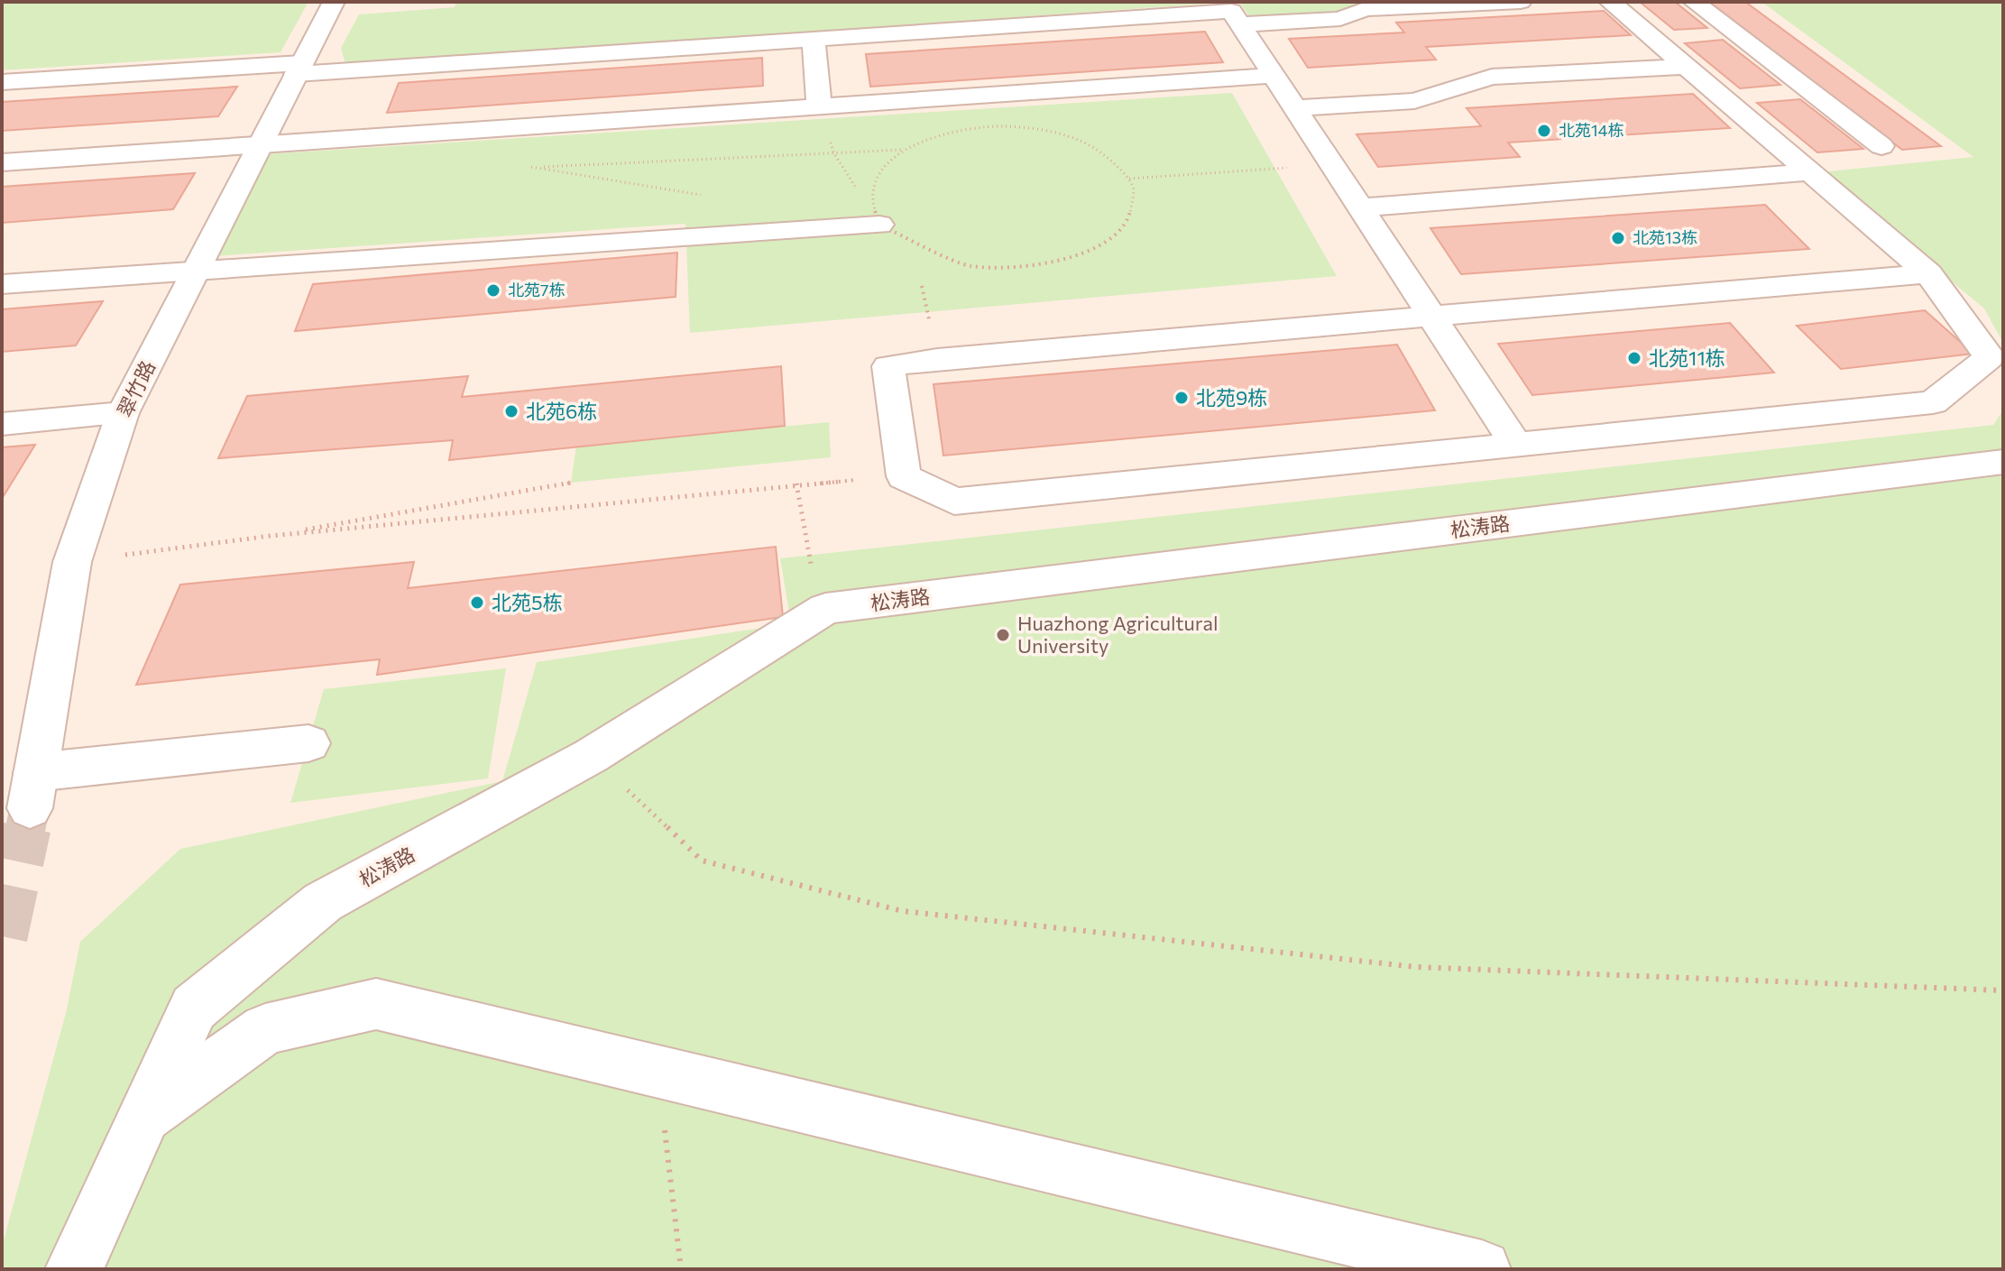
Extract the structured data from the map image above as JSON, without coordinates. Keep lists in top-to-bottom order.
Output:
{
  "streets": {
    "street": ["翠竹路", "松涛路"]
  },
  "places": [
    "北苑14栋",
    "北苑13栋",
    "北苑7栋",
    "北苑11栋",
    "北苑9栋",
    "北苑6栋",
    "北苑5栋",
    "Huazhong Agricultural University"
  ]
}
